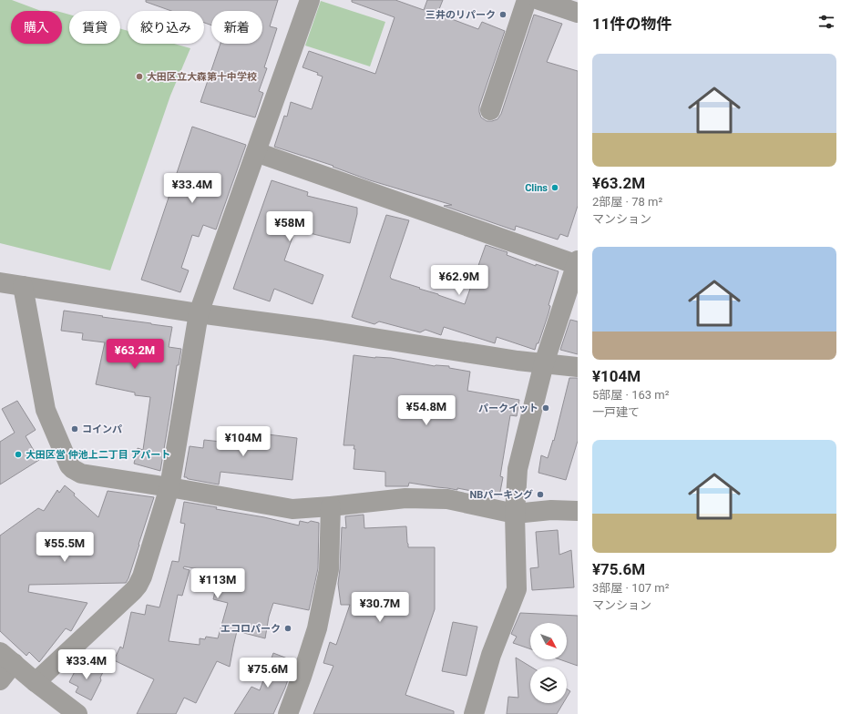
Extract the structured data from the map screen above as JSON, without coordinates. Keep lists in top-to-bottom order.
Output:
{
  "places": [
    "三井のリパーク",
    "大田区立大森第十中学校",
    "Clins",
    "パークイット",
    "コインパ",
    "大田区営 仲池上二丁目 アパート",
    "NBパーキング",
    "エコロパーク"
  ],
  "north": "bottom right",
  "page": {
    "heading": "11件の物件",
    "chip": [
      "購入",
      "賃貸",
      "絞り込み",
      "新着"
    ],
    "list": [
      {
        "name": "¥63.2M",
        "note": "2部屋 · 78 m² · マンション"
      },
      {
        "name": "¥104M",
        "note": "5部屋 · 163 m² · 一戸建て"
      },
      {
        "name": "¥75.6M",
        "note": "3部屋 · 107 m² · マンション"
      }
    ],
    "price": [
      "¥33.4M",
      "¥58M",
      "¥62.9M",
      "¥63.2M",
      "¥54.8M",
      "¥104M",
      "¥55.5M",
      "¥113M",
      "¥30.7M",
      "¥33.4M",
      "¥75.6M"
    ]
  }
}
